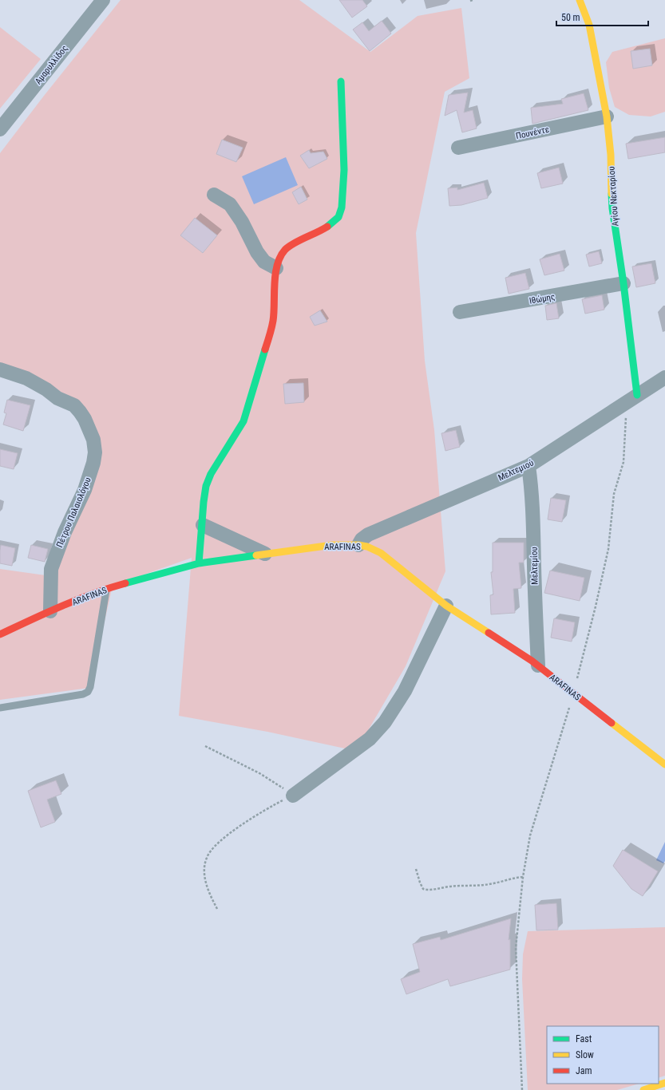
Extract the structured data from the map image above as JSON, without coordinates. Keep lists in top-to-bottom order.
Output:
{
  "streets": {
    "street": [
      "Αμαρυλλίδος",
      "Πουνέντε",
      "Αγίου Νεκταρίου",
      "Ιθώμης",
      "Μελτεμιού",
      "Πέτρου Παλαιολόγου",
      "ARAFINAS",
      "Μελτεμίου"
    ]
  },
  "crossings": [
    ["Πουνέντε", "Αγίου Νεκταρίου"],
    ["Αγίου Νεκταρίου", "Ιθώμης"],
    ["Αγίου Νεκταρίου", "Μελτεμιού"],
    ["Μελτεμιού", "ARAFINAS"],
    ["Μελτεμιού", "Μελτεμίου"],
    ["Πέτρου Παλαιολόγου", "ARAFINAS"],
    ["ARAFINAS", "Μελτεμίου"]
  ],
  "legend": ["Fast", "Slow", "Jam"],
  "scale_bar": "50 m"
}
